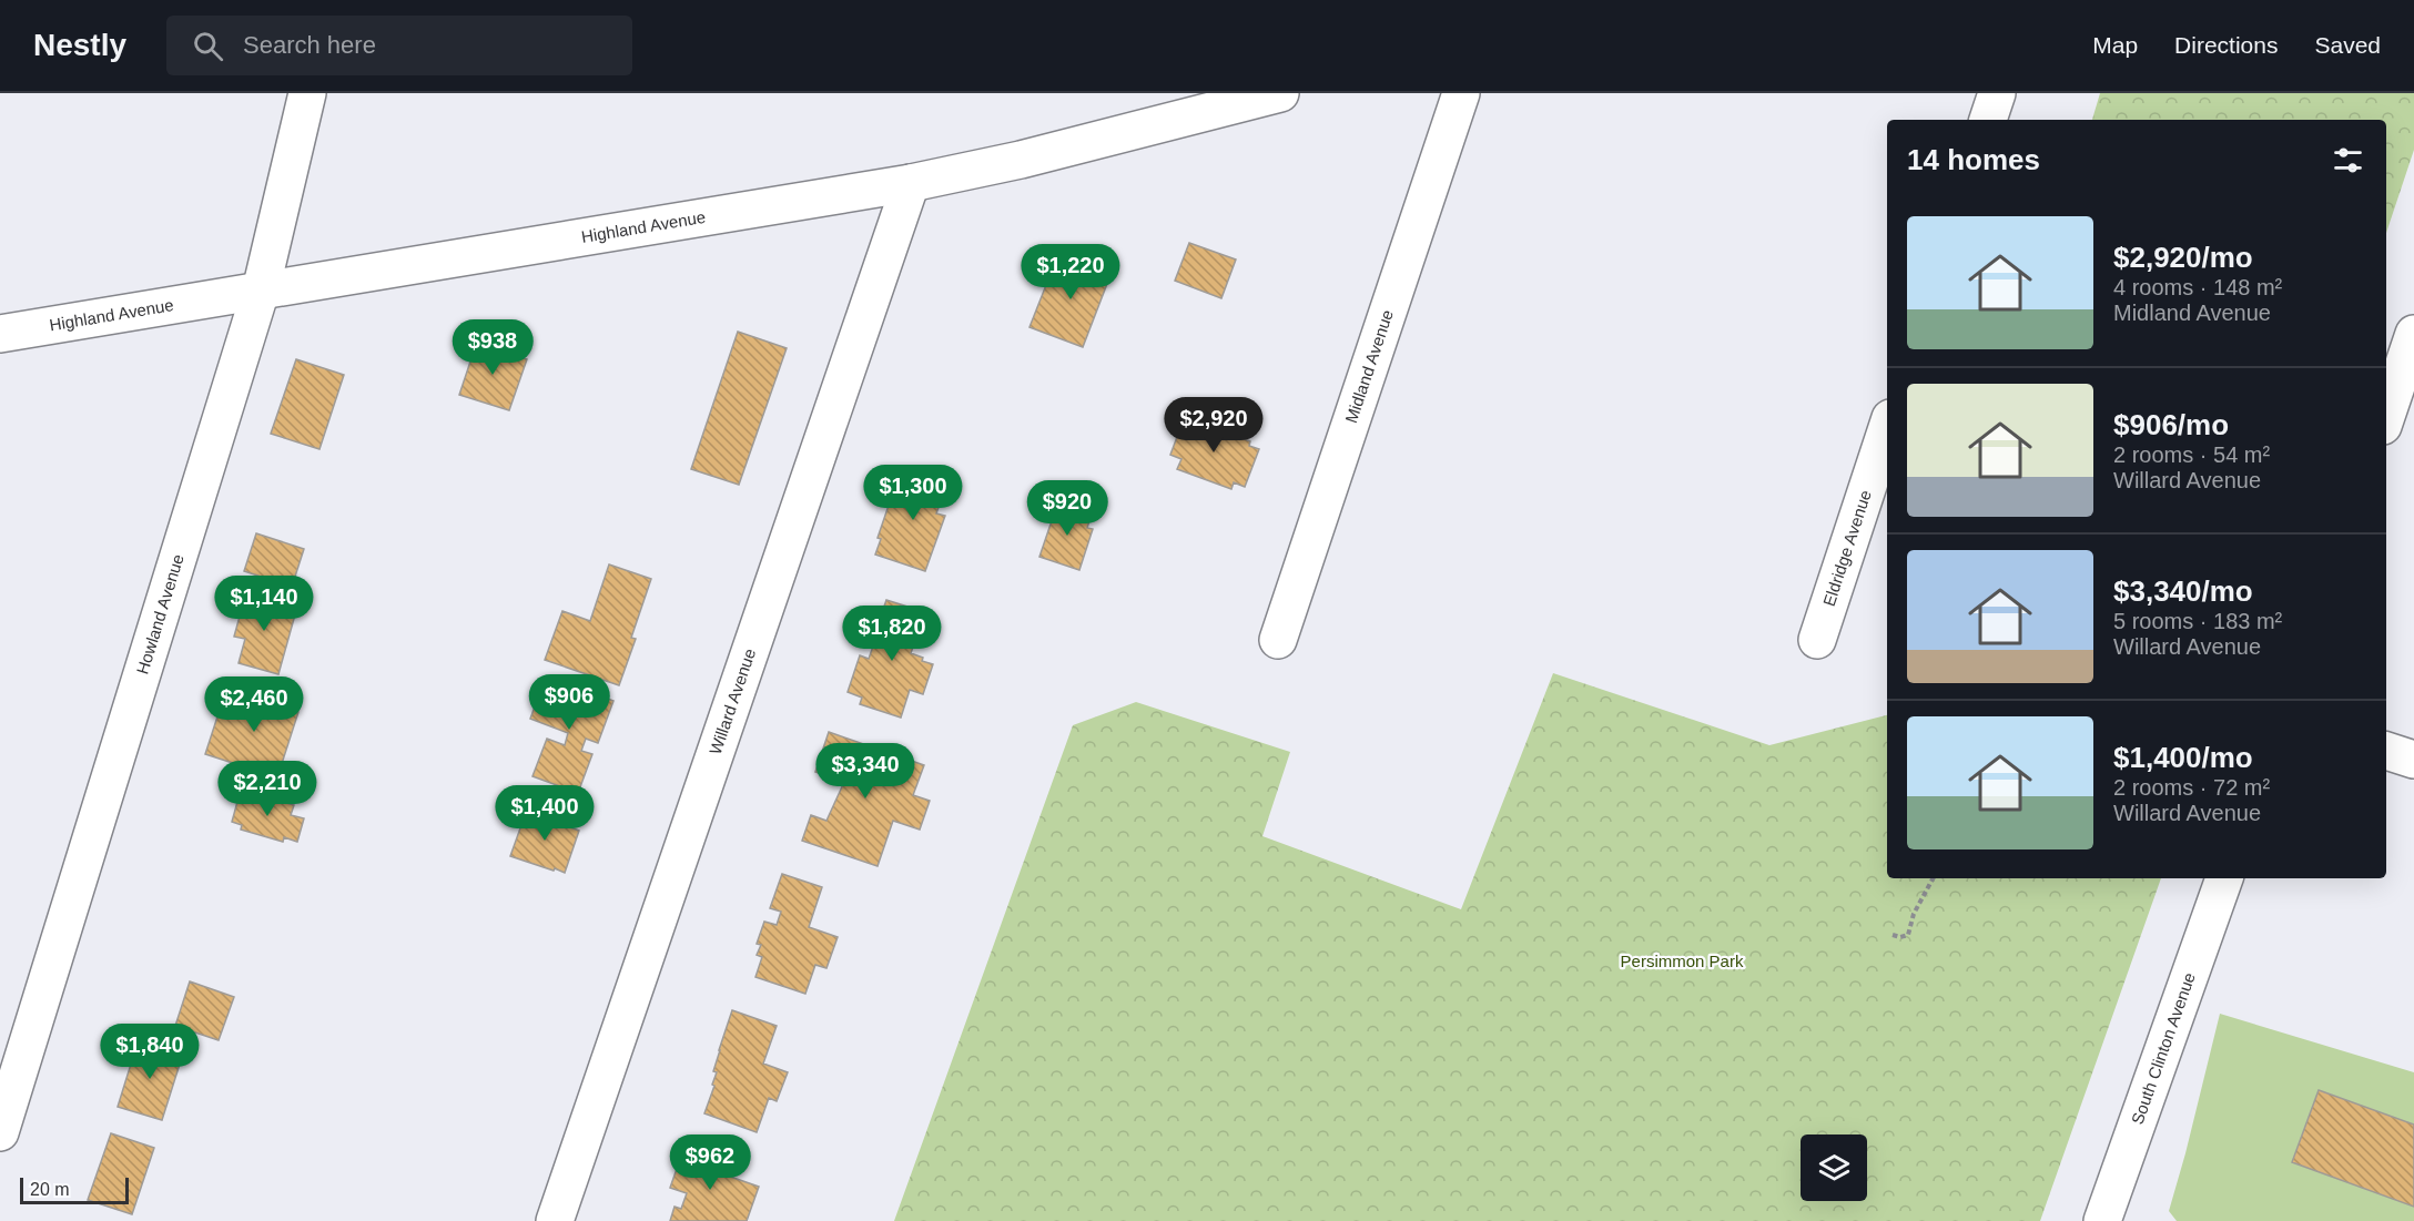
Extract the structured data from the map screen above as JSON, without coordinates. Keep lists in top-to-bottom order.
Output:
{
  "streets": {
    "street": [
      "Highland Avenue",
      "Midland Avenue",
      "Eldridge Avenue",
      "Howland Avenue",
      "Willard Avenue",
      "South Clinton Avenue"
    ]
  },
  "crossings": [
    ["Highland Avenue", "Howland Avenue"],
    ["Highland Avenue", "Willard Avenue"]
  ],
  "parks": ["Persimmon Park"],
  "scale_bar": "20 m",
  "page": {
    "header": "Nestly",
    "search": "Search here",
    "nav": ["Map", "Directions", "Saved"],
    "heading": "14 homes",
    "list": [
      {
        "name": "$2,920/mo",
        "note": "4 rooms · 148 m² · Midland Avenue"
      },
      {
        "name": "$906/mo",
        "note": "2 rooms · 54 m² · Willard Avenue"
      },
      {
        "name": "$3,340/mo",
        "note": "5 rooms · 183 m² · Willard Avenue"
      },
      {
        "name": "$1,400/mo",
        "note": "2 rooms · 72 m² · Willard Avenue"
      }
    ],
    "price": [
      "$1,220",
      "$938",
      "$2,920",
      "$1,300",
      "$920",
      "$1,140",
      "$1,820",
      "$906",
      "$2,460",
      "$3,340",
      "$2,210",
      "$1,400",
      "$1,840",
      "$962"
    ],
    "scale": "20 m"
  }
}
